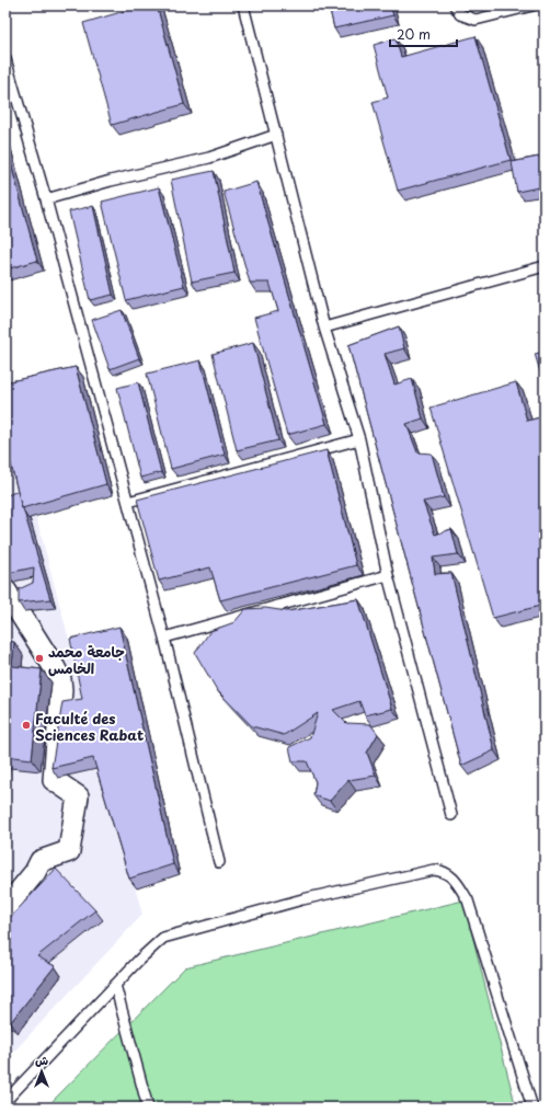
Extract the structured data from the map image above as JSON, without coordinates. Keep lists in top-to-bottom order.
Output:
{
  "places": ["جامعة محمد الخامس", "Faculté des Sciences Rabat"],
  "scale_bar": "20 m",
  "north": "top"
}
